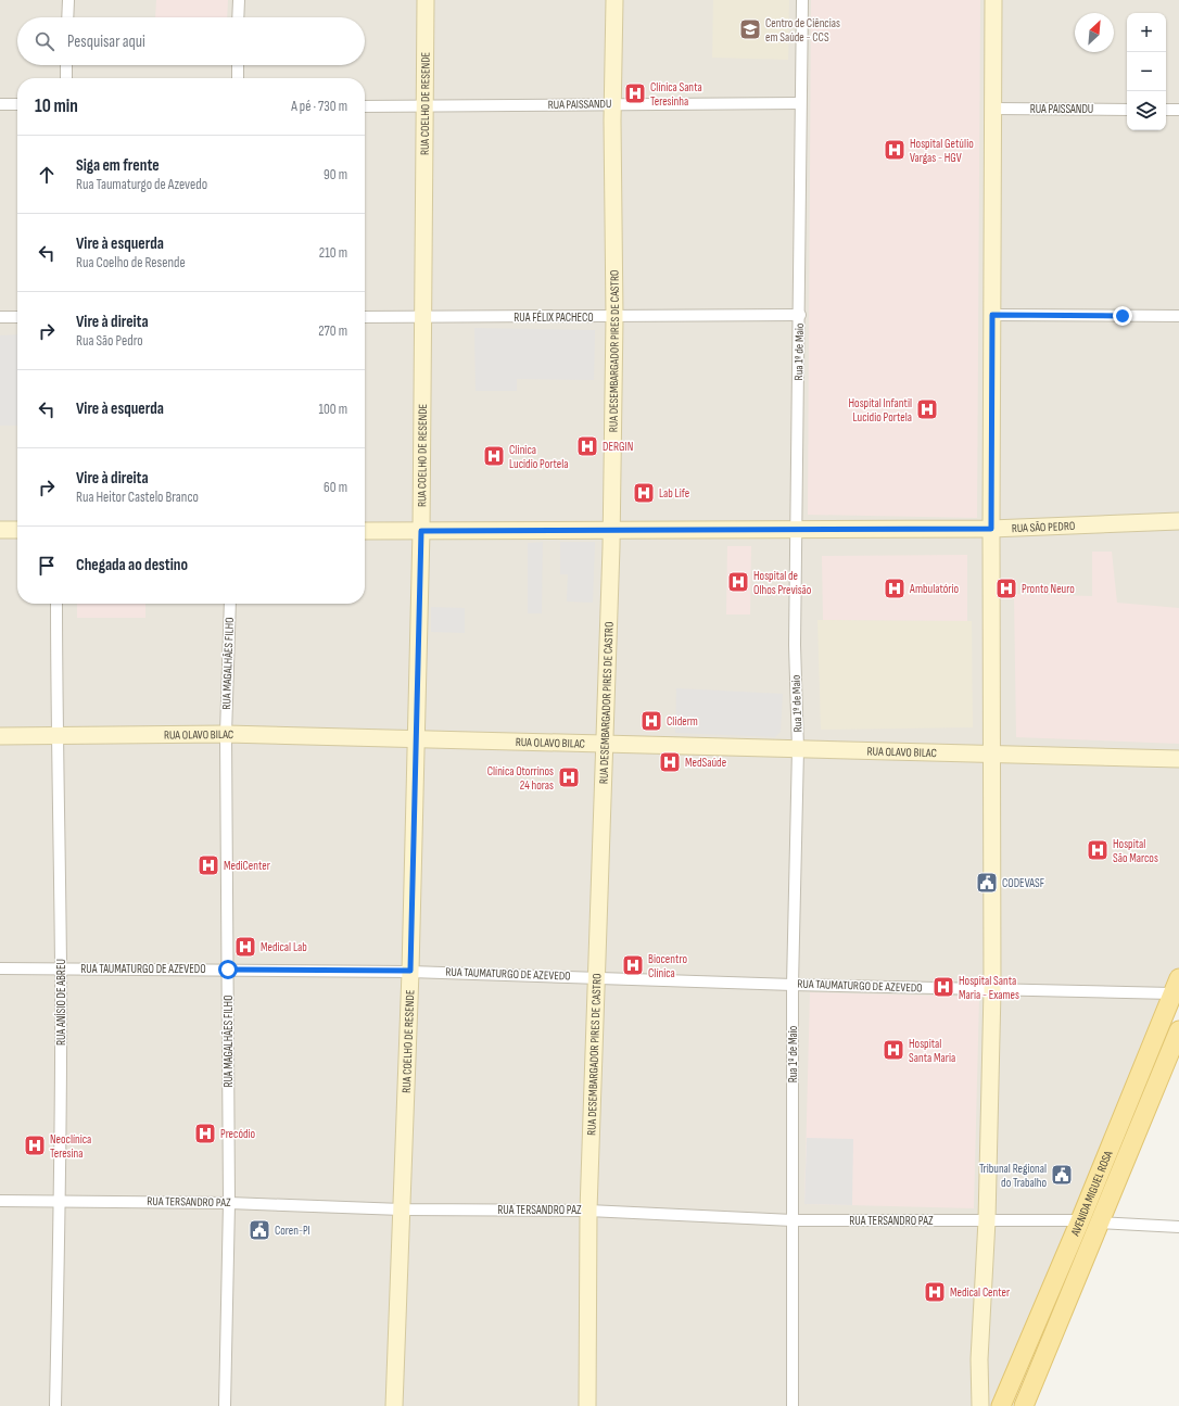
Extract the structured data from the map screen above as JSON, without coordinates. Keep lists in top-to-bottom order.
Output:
{
  "streets": {
    "main road": ["AVENIDA MIGUEL ROSA"],
    "street": [
      "RUA COELHO DE RESENDE",
      "RUA PAISSANDU",
      "RUA FÉLIX PACHECO",
      "RUA DESEMBARGADOR PIRES DE CASTRO",
      "Rua 1º de Maio",
      "RUA SÃO PEDRO",
      "RUA MAGALHÃES FILHO",
      "RUA OLAVO BILAC",
      "RUA TAUMATURGO DE AZEVEDO",
      "RUA ANÍSIO DE ABREU",
      "RUA TERSANDRO PAZ"
    ]
  },
  "crossings": [
    ["RUA COELHO DE RESENDE", "RUA PAISSANDU"],
    ["RUA COELHO DE RESENDE", "RUA FÉLIX PACHECO"],
    ["RUA COELHO DE RESENDE", "RUA SÃO PEDRO"],
    ["RUA COELHO DE RESENDE", "RUA OLAVO BILAC"],
    ["RUA COELHO DE RESENDE", "RUA TAUMATURGO DE AZEVEDO"],
    ["RUA COELHO DE RESENDE", "RUA TERSANDRO PAZ"],
    ["RUA PAISSANDU", "RUA DESEMBARGADOR PIRES DE CASTRO"],
    ["RUA PAISSANDU", "Rua 1º de Maio"],
    ["RUA FÉLIX PACHECO", "RUA DESEMBARGADOR PIRES DE CASTRO"],
    ["RUA FÉLIX PACHECO", "Rua 1º de Maio"],
    ["RUA DESEMBARGADOR PIRES DE CASTRO", "RUA SÃO PEDRO"],
    ["RUA DESEMBARGADOR PIRES DE CASTRO", "RUA OLAVO BILAC"],
    ["RUA DESEMBARGADOR PIRES DE CASTRO", "RUA TAUMATURGO DE AZEVEDO"],
    ["RUA DESEMBARGADOR PIRES DE CASTRO", "RUA TERSANDRO PAZ"],
    ["Rua 1º de Maio", "RUA SÃO PEDRO"],
    ["Rua 1º de Maio", "RUA OLAVO BILAC"],
    ["Rua 1º de Maio", "RUA TAUMATURGO DE AZEVEDO"],
    ["Rua 1º de Maio", "RUA TERSANDRO PAZ"],
    ["RUA MAGALHÃES FILHO", "RUA OLAVO BILAC"],
    ["RUA MAGALHÃES FILHO", "RUA TAUMATURGO DE AZEVEDO"],
    ["RUA MAGALHÃES FILHO", "RUA TERSANDRO PAZ"],
    ["RUA OLAVO BILAC", "RUA ANÍSIO DE ABREU"],
    ["RUA TAUMATURGO DE AZEVEDO", "RUA ANÍSIO DE ABREU"],
    ["RUA TAUMATURGO DE AZEVEDO", "AVENIDA MIGUEL ROSA"],
    ["RUA ANÍSIO DE ABREU", "RUA TERSANDRO PAZ"],
    ["AVENIDA MIGUEL ROSA", "RUA TERSANDRO PAZ"]
  ],
  "places": {
    "school or university": ["Centro de Ciências em Saúde - CCS"],
    "hospital": [
      "Clínica Santa Teresinha",
      "Hospital Getúlio Vargas - HGV",
      "Hospital Infantil Lucidio Portela",
      "DERGIN",
      "Clinica Lucidio Portela",
      "Lab Life",
      "Hospital de Olhos Previsão",
      "Ambulatório",
      "Pronto Neuro",
      "Cliderm",
      "MedSaúde",
      "Clínica Otorrinos 24 horas",
      "Hospital São Marcos",
      "MediCenter",
      "Medical Lab",
      "Biocentro Clínica",
      "Hospital Santa Maria - Exames",
      "Hospital Santa Maria",
      "Precódio",
      "Neoclínica Teresina",
      "Medical Center"
    ],
    "public building": ["CODEVASF", "Tribunal Regional do Trabalho", "Coren-PI"]
  },
  "north": "top right",
  "page": {
    "map_buttons": ["+", "−"],
    "search": "Pesquisar aqui",
    "heading": ["10 min", "A pé · 730 m"],
    "list": [
      ["Siga em frente", "Rua Taumaturgo de Azevedo", "90 m"],
      ["Vire à esquerda", "Rua Coelho de Resende", "210 m"],
      ["Vire à direita", "Rua São Pedro", "270 m"],
      ["Vire à esquerda", "100 m"],
      ["Vire à direita", "Rua Heitor Castelo Branco", "60 m"],
      "Chegada ao destino"
    ]
  }
}
